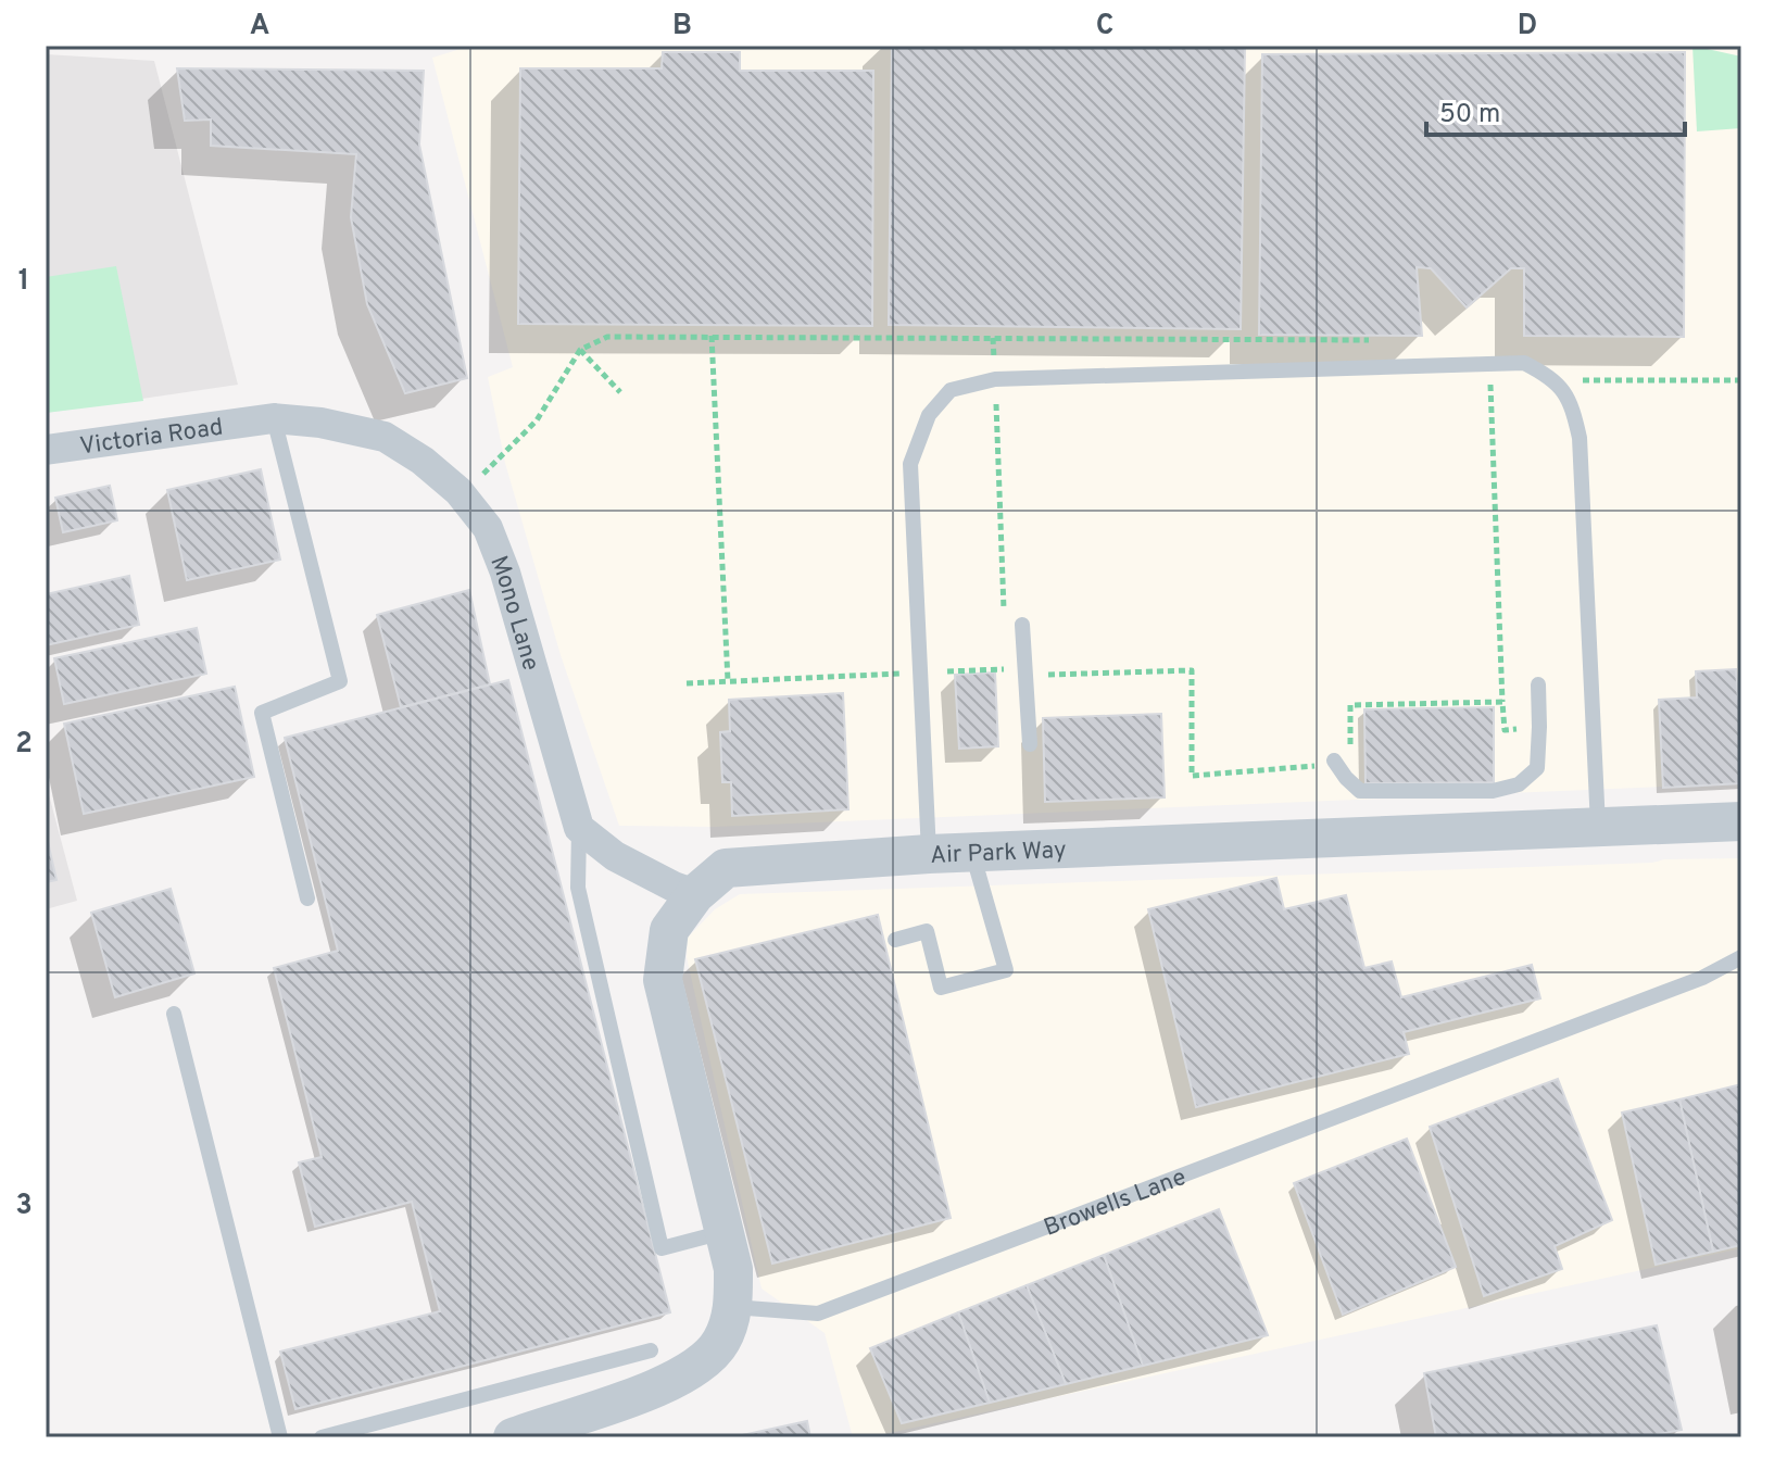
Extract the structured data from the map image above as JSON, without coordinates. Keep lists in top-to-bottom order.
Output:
{
  "streets": {
    "street": ["Victoria Road", "Mono Lane", "Air Park Way"],
    "lane": ["Browells Lane"]
  },
  "crossings": [
    ["Victoria Road", "Mono Lane"],
    ["Air Park Way", "Browells Lane"]
  ],
  "scale_bar": "50 m",
  "grid": {
    "columns": [
      "A",
      "B",
      "C",
      "D"
    ],
    "rows": ["1", "2", "3"]
  }
}
